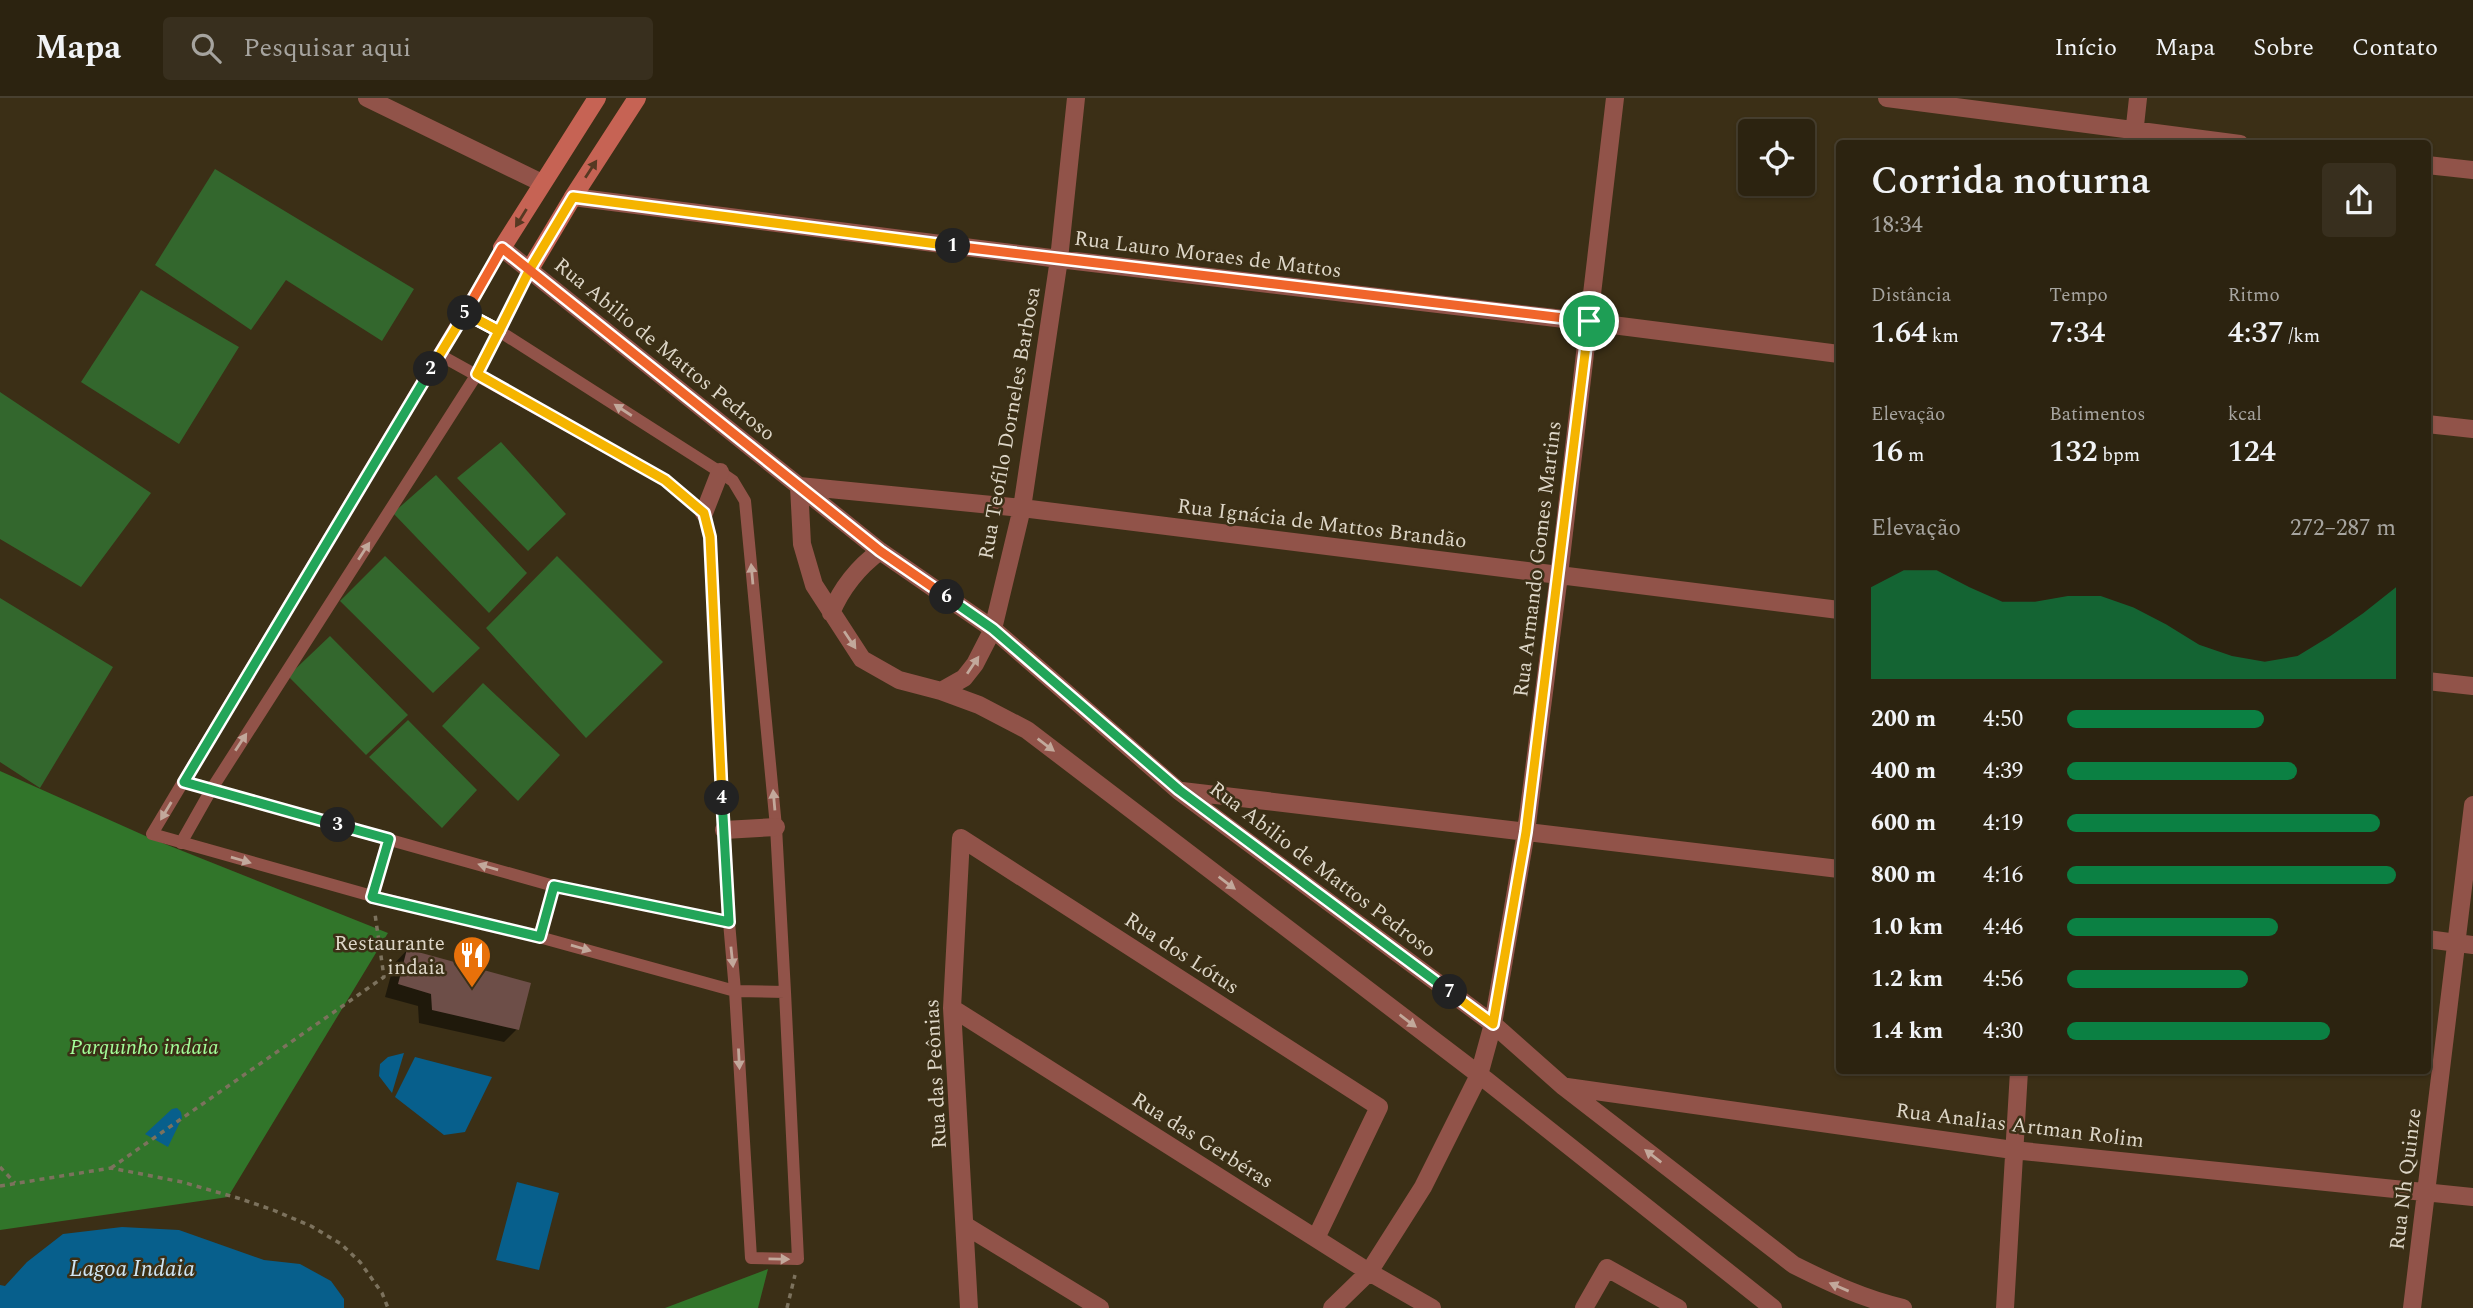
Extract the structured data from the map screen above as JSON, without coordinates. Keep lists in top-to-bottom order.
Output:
{
  "streets": {
    "street": [
      "Rua Lauro Moraes de Mattos",
      "Rua Abilio de Mattos Pedroso",
      "Rua Teofilo Dorneles Barbosa",
      "Rua Ignácia de Mattos Brandão",
      "Rua Armando Gomes Martins",
      "Rua dos Lótus",
      "Rua das Peônias",
      "Rua Analias Artman Rolim",
      "Rua das Gerbéras",
      "Rua Nh Quinze"
    ]
  },
  "crossings": [
    ["Rua Lauro Moraes de Mattos", "Rua Teofilo Dorneles Barbosa"],
    ["Rua Lauro Moraes de Mattos", "Rua Armando Gomes Martins"],
    ["Rua Abilio de Mattos Pedroso", "Rua Teofilo Dorneles Barbosa"],
    ["Rua Abilio de Mattos Pedroso", "Rua Ignácia de Mattos Brandão"],
    ["Rua Abilio de Mattos Pedroso", "Rua Armando Gomes Martins"],
    ["Rua Abilio de Mattos Pedroso", "Rua Analias Artman Rolim"],
    ["Rua Teofilo Dorneles Barbosa", "Rua Ignácia de Mattos Brandão"],
    ["Rua Ignácia de Mattos Brandão", "Rua Armando Gomes Martins"],
    ["Rua Armando Gomes Martins", "Rua das Gerbéras"],
    ["Rua dos Lótus", "Rua das Peônias"],
    ["Rua dos Lótus", "Rua das Gerbéras"],
    ["Rua das Peônias", "Rua das Gerbéras"],
    ["Rua Analias Artman Rolim", "Rua Nh Quinze"]
  ],
  "water": ["Lagoa Indaia"],
  "parks": ["Parquinho indaia"],
  "places": {
    "restaurant": ["Restaurante indaia"]
  },
  "page": {
    "header": "Mapa",
    "search": "Pesquisar aqui",
    "nav": [
      "Início",
      "Mapa",
      "Sobre",
      "Contato"
    ],
    "heading": ["Corrida noturna", "18:34"],
    "pins": [
      "1",
      "5",
      "2",
      "6",
      "4",
      "3",
      "7"
    ],
    "stats": [
      ["Distância", "1.64 km"],
      ["Tempo", "7:34"],
      ["Ritmo", "4:37 /km"],
      ["Elevação", "16 m"],
      ["Batimentos", "132 bpm"],
      ["kcal", "124"]
    ],
    "chart": ["Elevação", "272–287 m"],
    "list": [
      {
        "name": "200 m",
        "note": "4:50"
      },
      {
        "name": "400 m",
        "note": "4:39"
      },
      {
        "name": "600 m",
        "note": "4:19"
      },
      {
        "name": "800 m",
        "note": "4:16"
      },
      {
        "name": "1.0 km",
        "note": "4:46"
      },
      {
        "name": "1.2 km",
        "note": "4:56"
      },
      {
        "name": "1.4 km",
        "note": "4:30"
      }
    ]
  }
}
